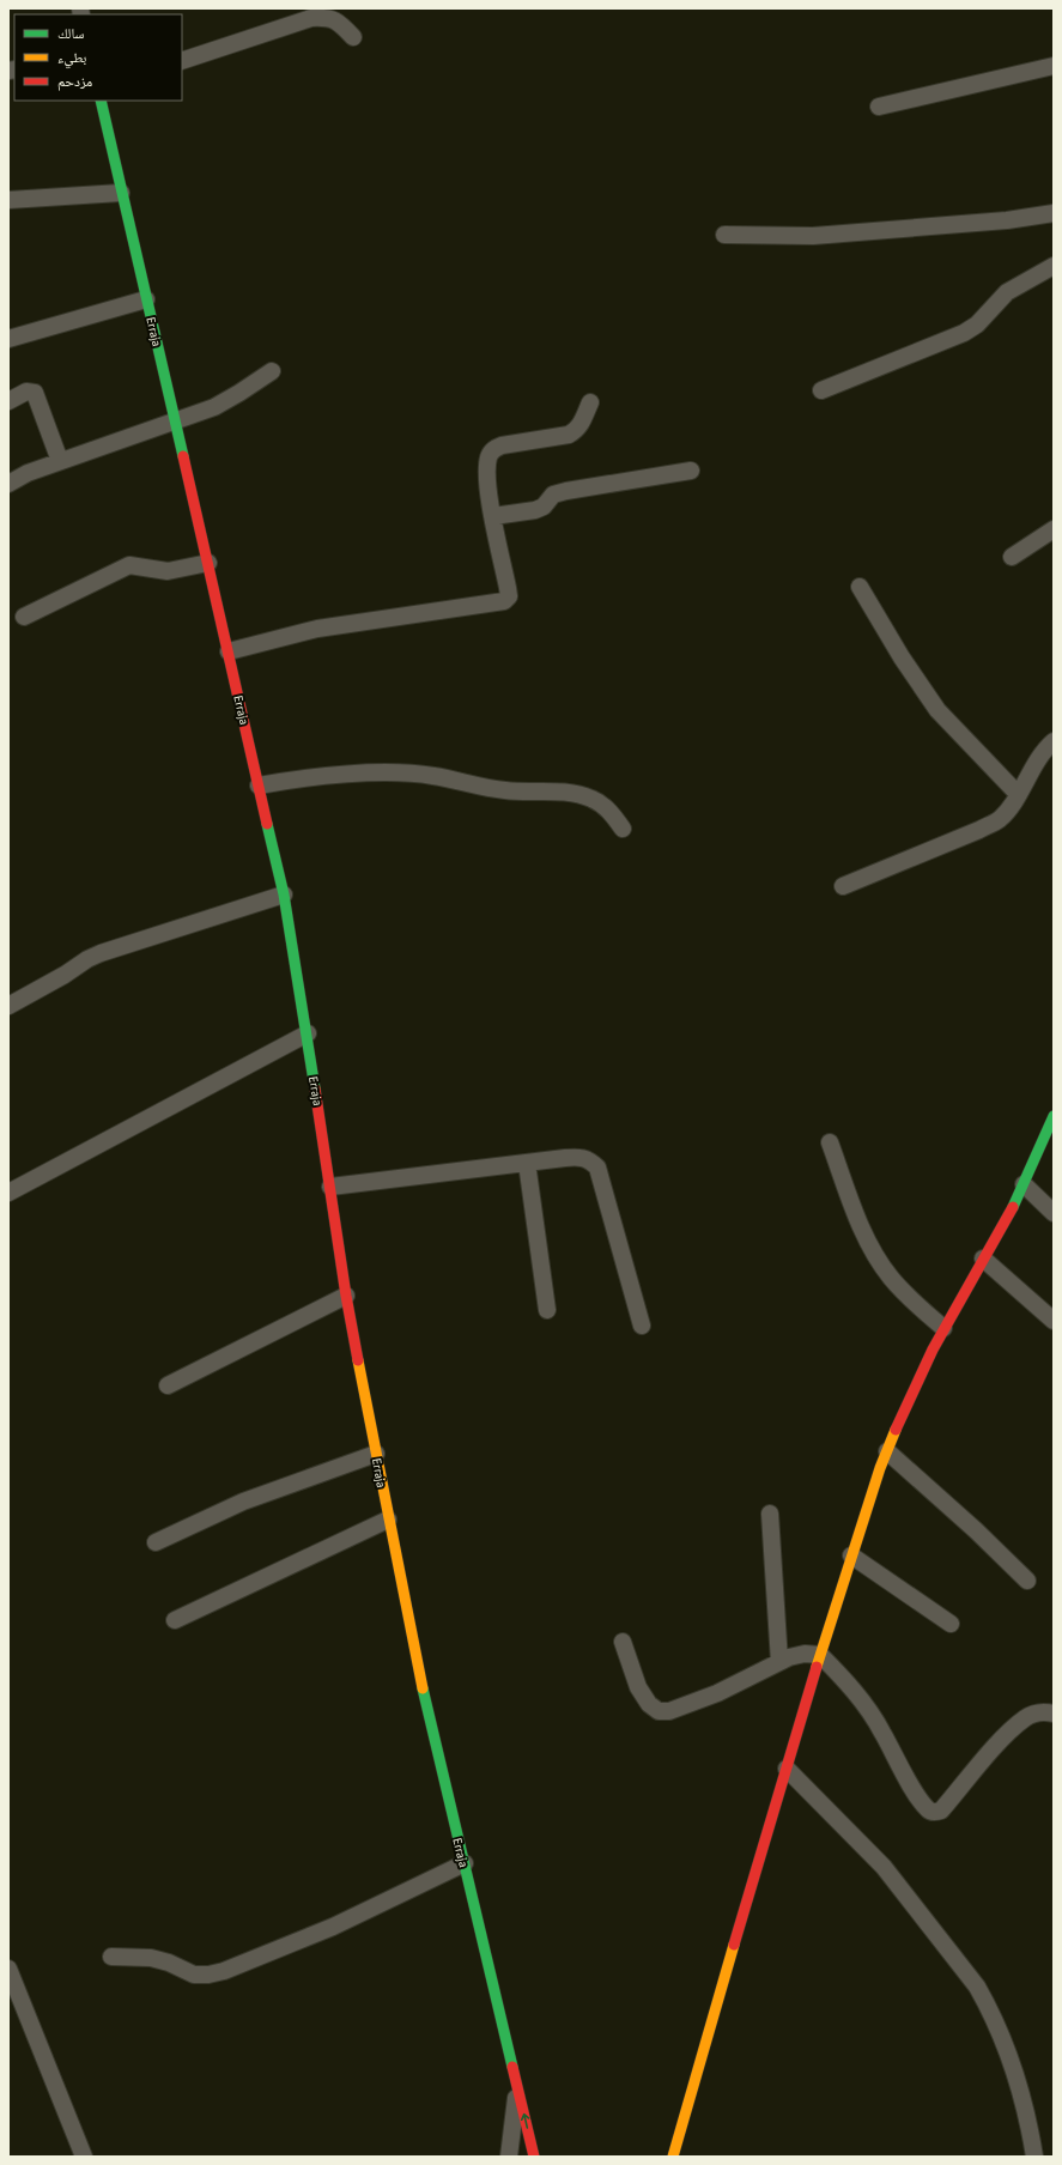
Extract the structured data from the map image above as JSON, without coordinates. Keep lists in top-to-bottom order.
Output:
{
  "streets": {
    "street": ["Erraja"]
  },
  "legend": ["سالك", "بطيء", "مزدحم"]
}
